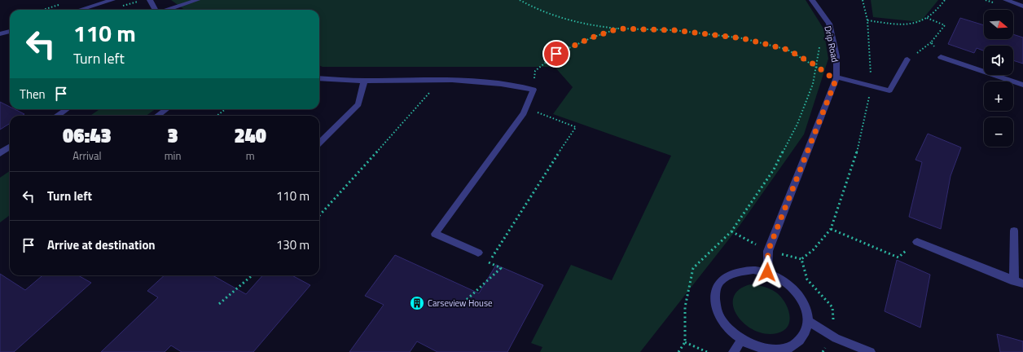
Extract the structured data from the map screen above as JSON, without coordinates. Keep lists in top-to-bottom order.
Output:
{
  "streets": {
    "street": ["Drip Road"]
  },
  "places": {
    "building": ["Carseview House"]
  },
  "north": "right",
  "page": {
    "map_buttons": ["+", "−"],
    "turn": ["110 m", "Turn left"],
    "then": "Then",
    "eta": [
      "06:43",
      "Arrival",
      "3",
      "min",
      "240",
      "m"
    ],
    "list": [
      {
        "name": "Turn left",
        "value": "110 m"
      },
      {
        "name": "Arrive at destination",
        "value": "130 m"
      }
    ]
  }
}
